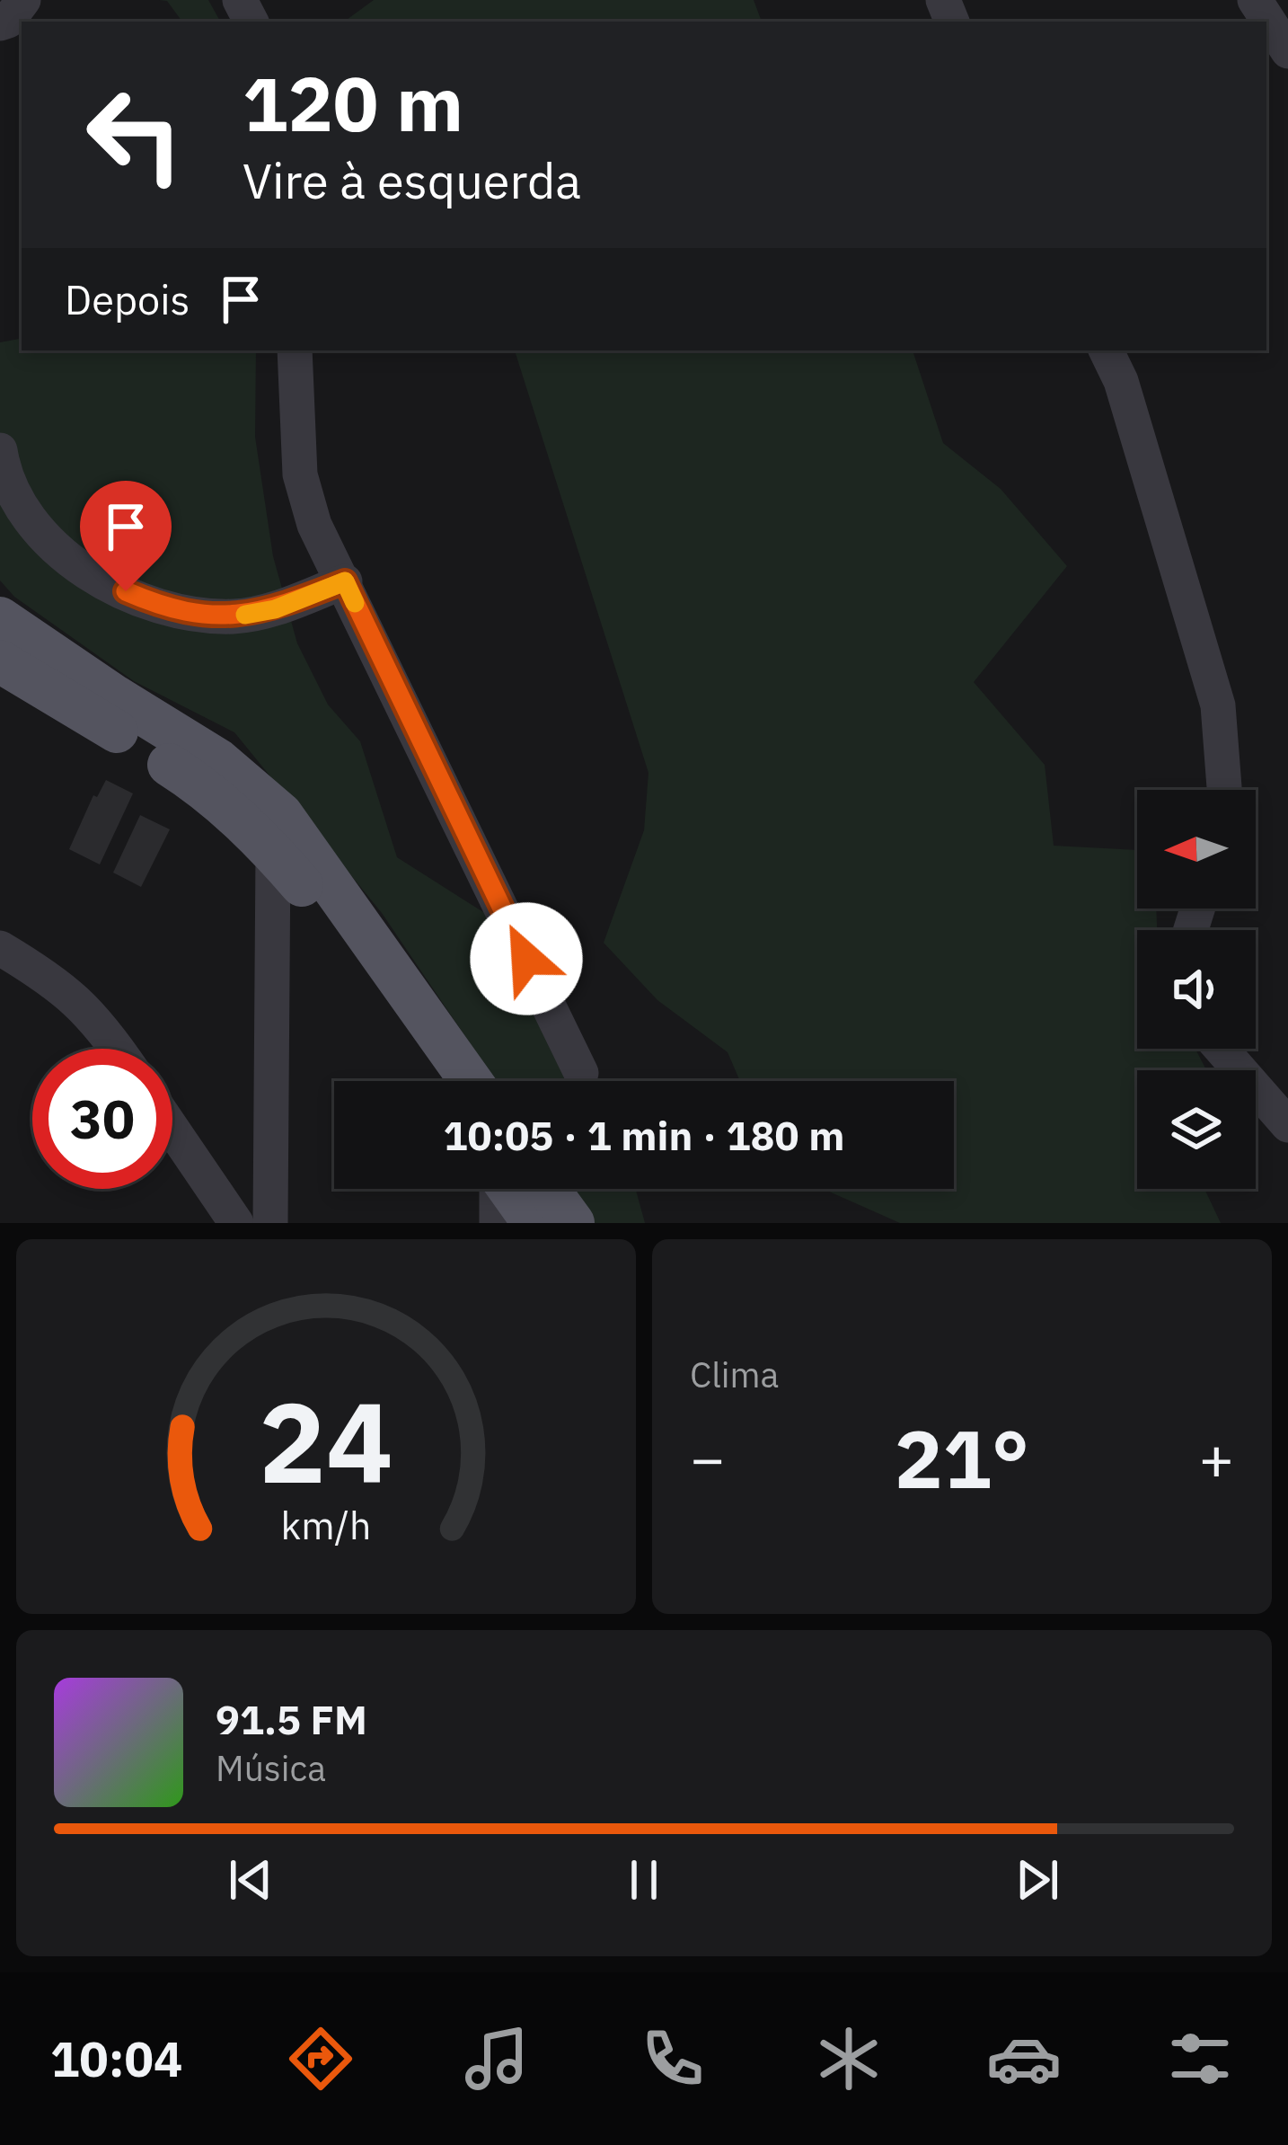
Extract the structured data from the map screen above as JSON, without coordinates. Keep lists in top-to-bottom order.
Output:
{
  "north": "left",
  "page": {
    "turn": ["120 m", "Vire à esquerda"],
    "then": "Depois",
    "limit": "30",
    "trip": "10:05 · 1 min · 180 m",
    "tile": "Clima",
    "heat": ["−", "21°", "+"],
    "song": ["91.5 FM", "Música"],
    "tabs": "10:04",
    "gauge": ["24", "km/h"]
  }
}
